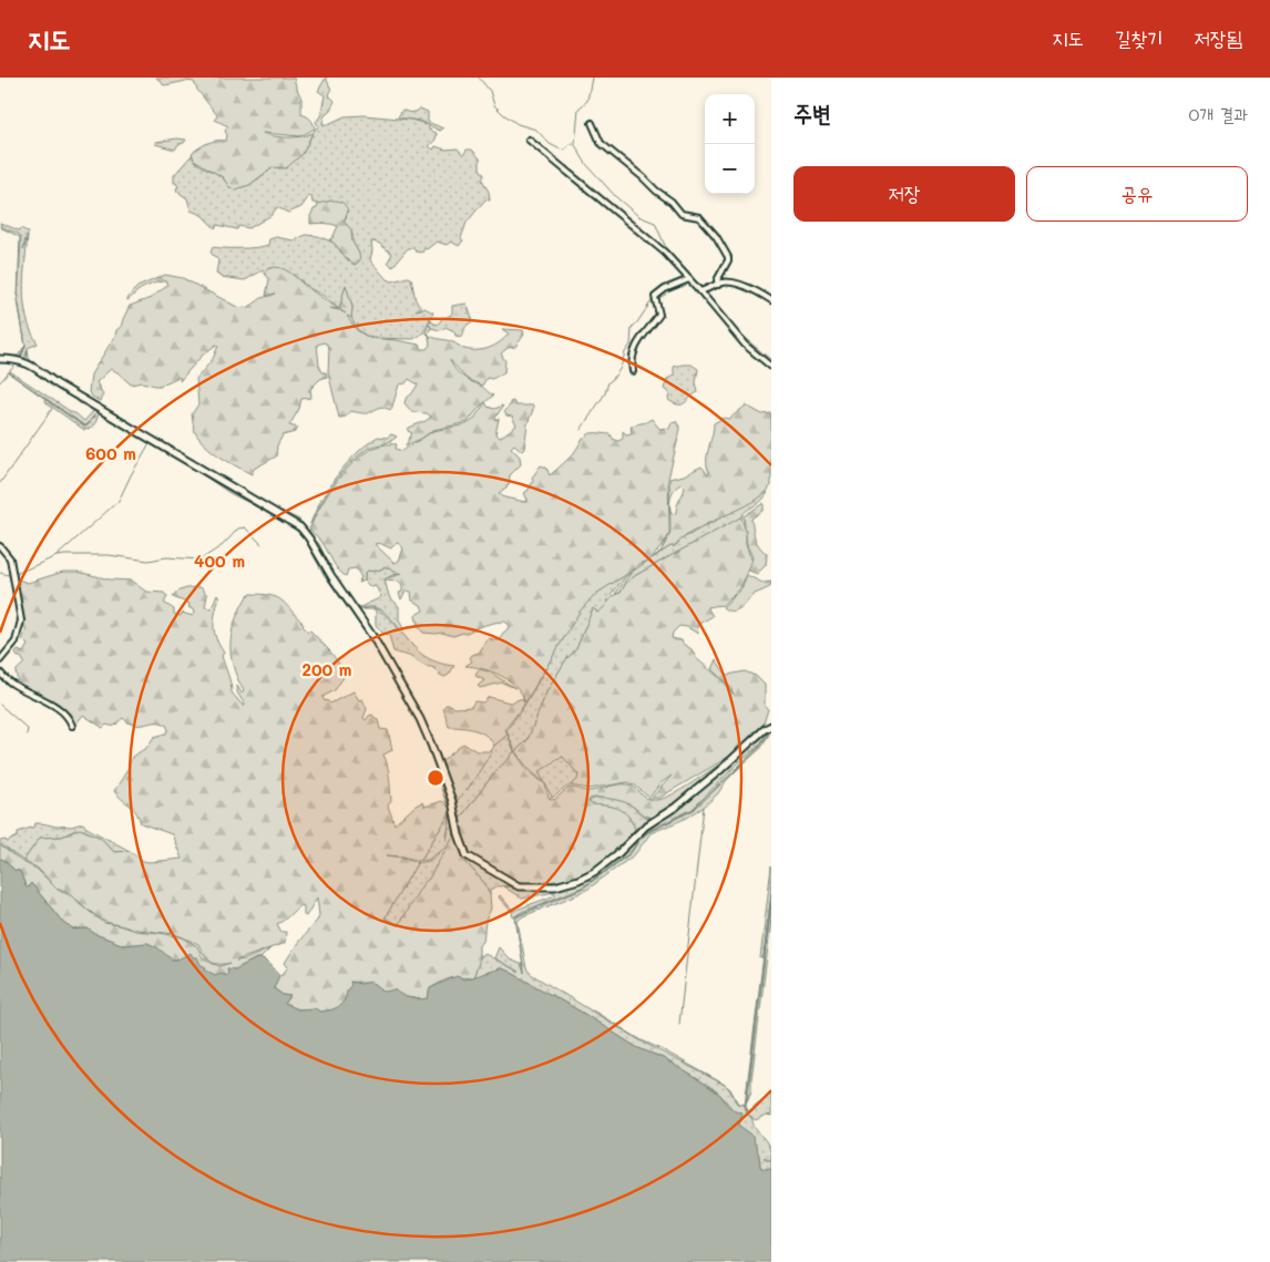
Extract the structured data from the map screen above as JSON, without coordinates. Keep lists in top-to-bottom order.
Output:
{
  "page": {
    "header": "지도",
    "nav": ["지도", "길찾기", "저장됨"],
    "heading": ["주변", "0개 결과"],
    "map_buttons": ["+", "−"],
    "buttons": ["저장", "공유"]
  },
  "rings": ["600 m", "400 m", "200 m"]
}
